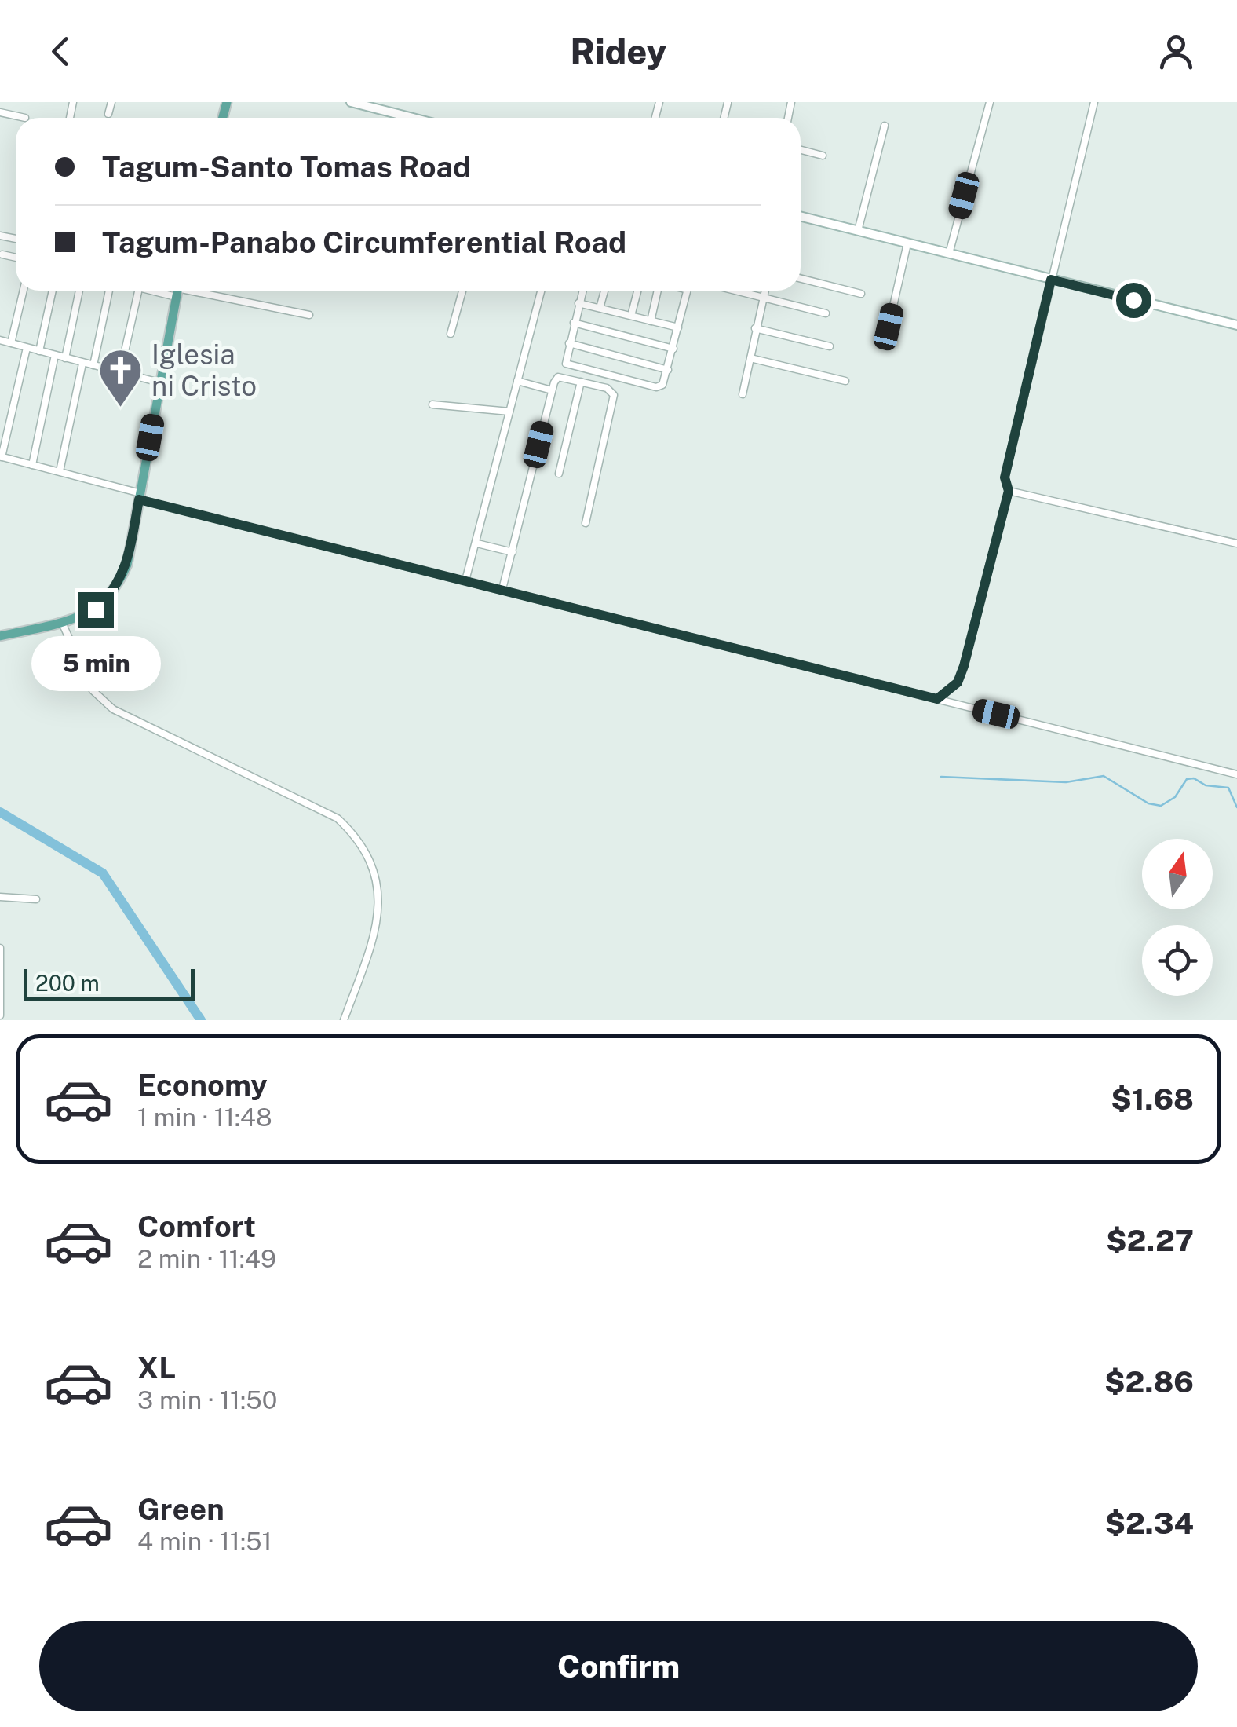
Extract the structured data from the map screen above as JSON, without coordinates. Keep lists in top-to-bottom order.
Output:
{
  "places": {
    "church": ["Iglesia ni Cristo"]
  },
  "scale_bar": "200 m",
  "north": "top",
  "page": {
    "header": "Ridey",
    "banner": ["Tagum-Santo Tomas Road", "Tagum-Panabo Circumferential Road"],
    "bubble": "5 min",
    "scale": "200 m",
    "list": [
      {
        "name": "Economy",
        "note": "1 min · 11:48",
        "value": "$1.68"
      },
      {
        "name": "Comfort",
        "note": "2 min · 11:49",
        "value": "$2.27"
      },
      {
        "name": "XL",
        "note": "3 min · 11:50",
        "value": "$2.86"
      },
      {
        "name": "Green",
        "note": "4 min · 11:51",
        "value": "$2.34"
      }
    ],
    "buttons": "Confirm"
  }
}
